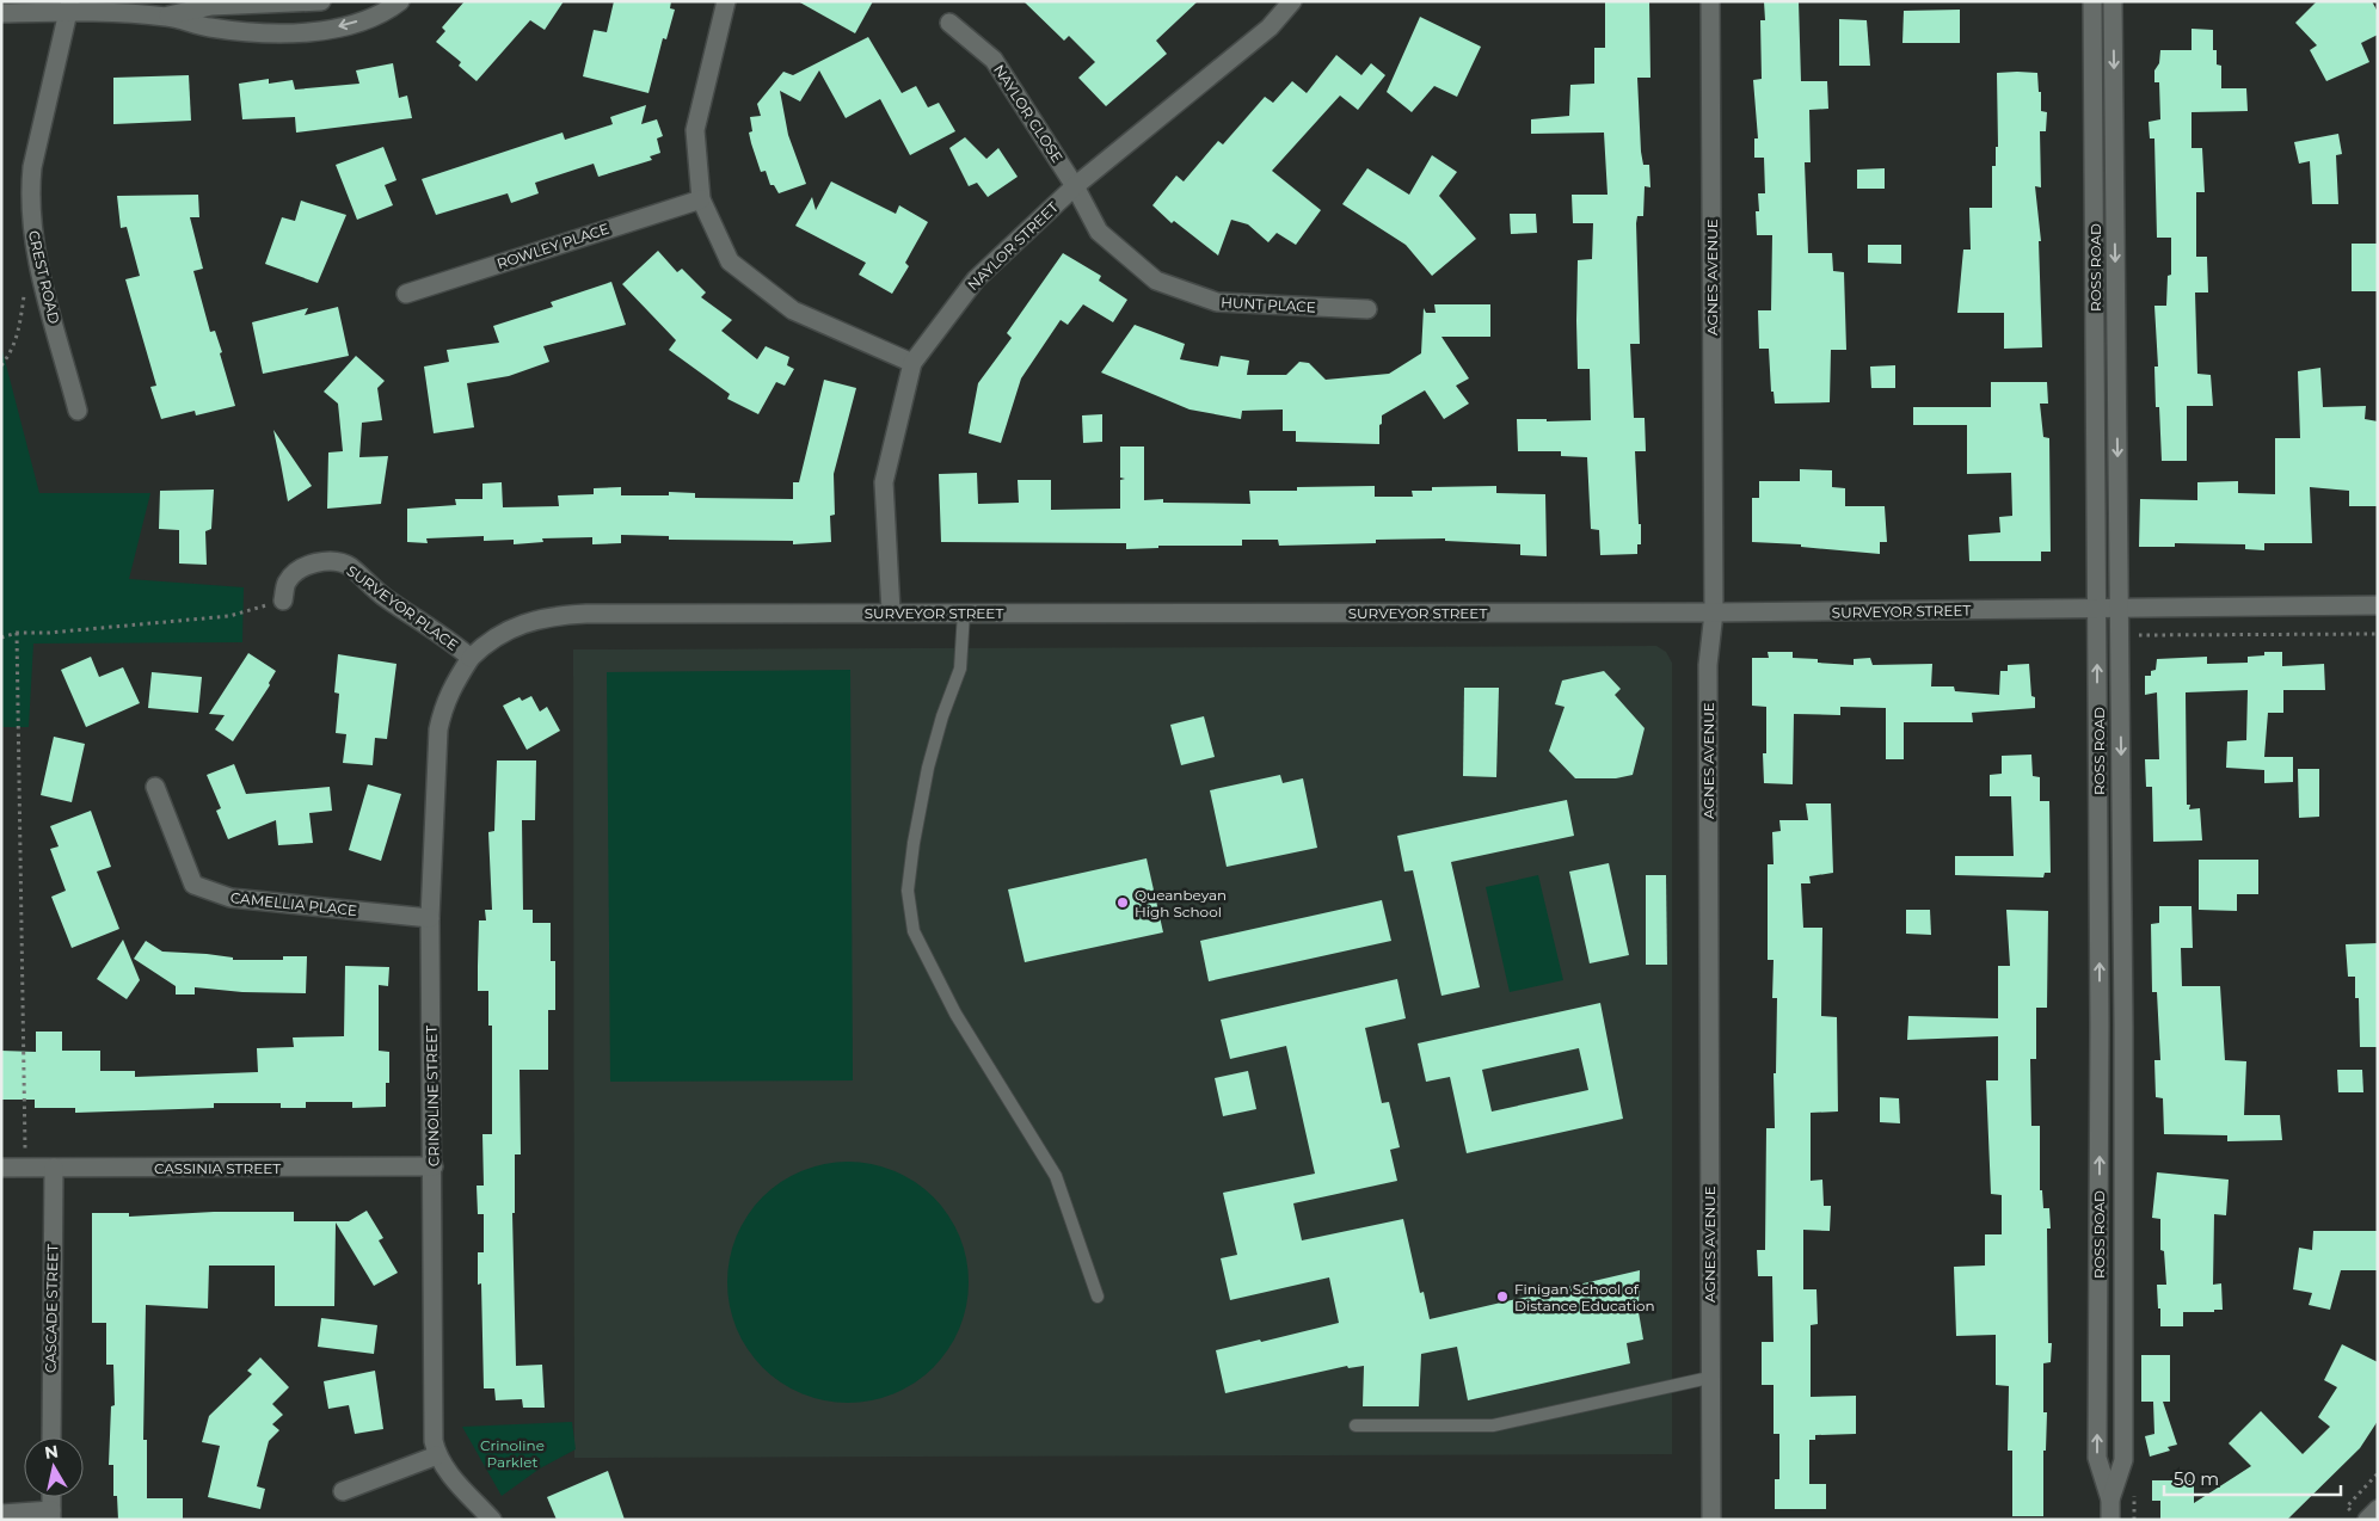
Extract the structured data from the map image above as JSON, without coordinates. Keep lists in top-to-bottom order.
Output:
{
  "streets": {
    "street": [
      "NAYLOR CLOSE",
      "ROWLEY PLACE",
      "NAYLOR STREET",
      "ROSS ROAD",
      "CREST ROAD",
      "AGNES AVENUE",
      "HUNT PLACE",
      "SURVEYOR PLACE",
      "SURVEYOR STREET",
      "CAMELLIA PLACE",
      "CRINOLINE STREET",
      "CASSINIA STREET",
      "CASCADE STREET"
    ]
  },
  "crossings": [
    ["NAYLOR CLOSE", "NAYLOR STREET"],
    ["NAYLOR CLOSE", "HUNT PLACE"],
    ["NAYLOR STREET", "HUNT PLACE"],
    ["NAYLOR STREET", "SURVEYOR STREET"],
    ["ROSS ROAD", "SURVEYOR STREET"],
    ["AGNES AVENUE", "SURVEYOR STREET"],
    ["SURVEYOR PLACE", "SURVEYOR STREET"],
    ["SURVEYOR PLACE", "CRINOLINE STREET"],
    ["SURVEYOR STREET", "CRINOLINE STREET"],
    ["CAMELLIA PLACE", "CRINOLINE STREET"],
    ["CRINOLINE STREET", "CASSINIA STREET"],
    ["CASSINIA STREET", "CASCADE STREET"]
  ],
  "parks": ["Crinoline Parklet"],
  "places": ["Queanbeyan High School", "Finigan School of Distance Education"],
  "scale_bar": "50 m",
  "north": "top"
}
